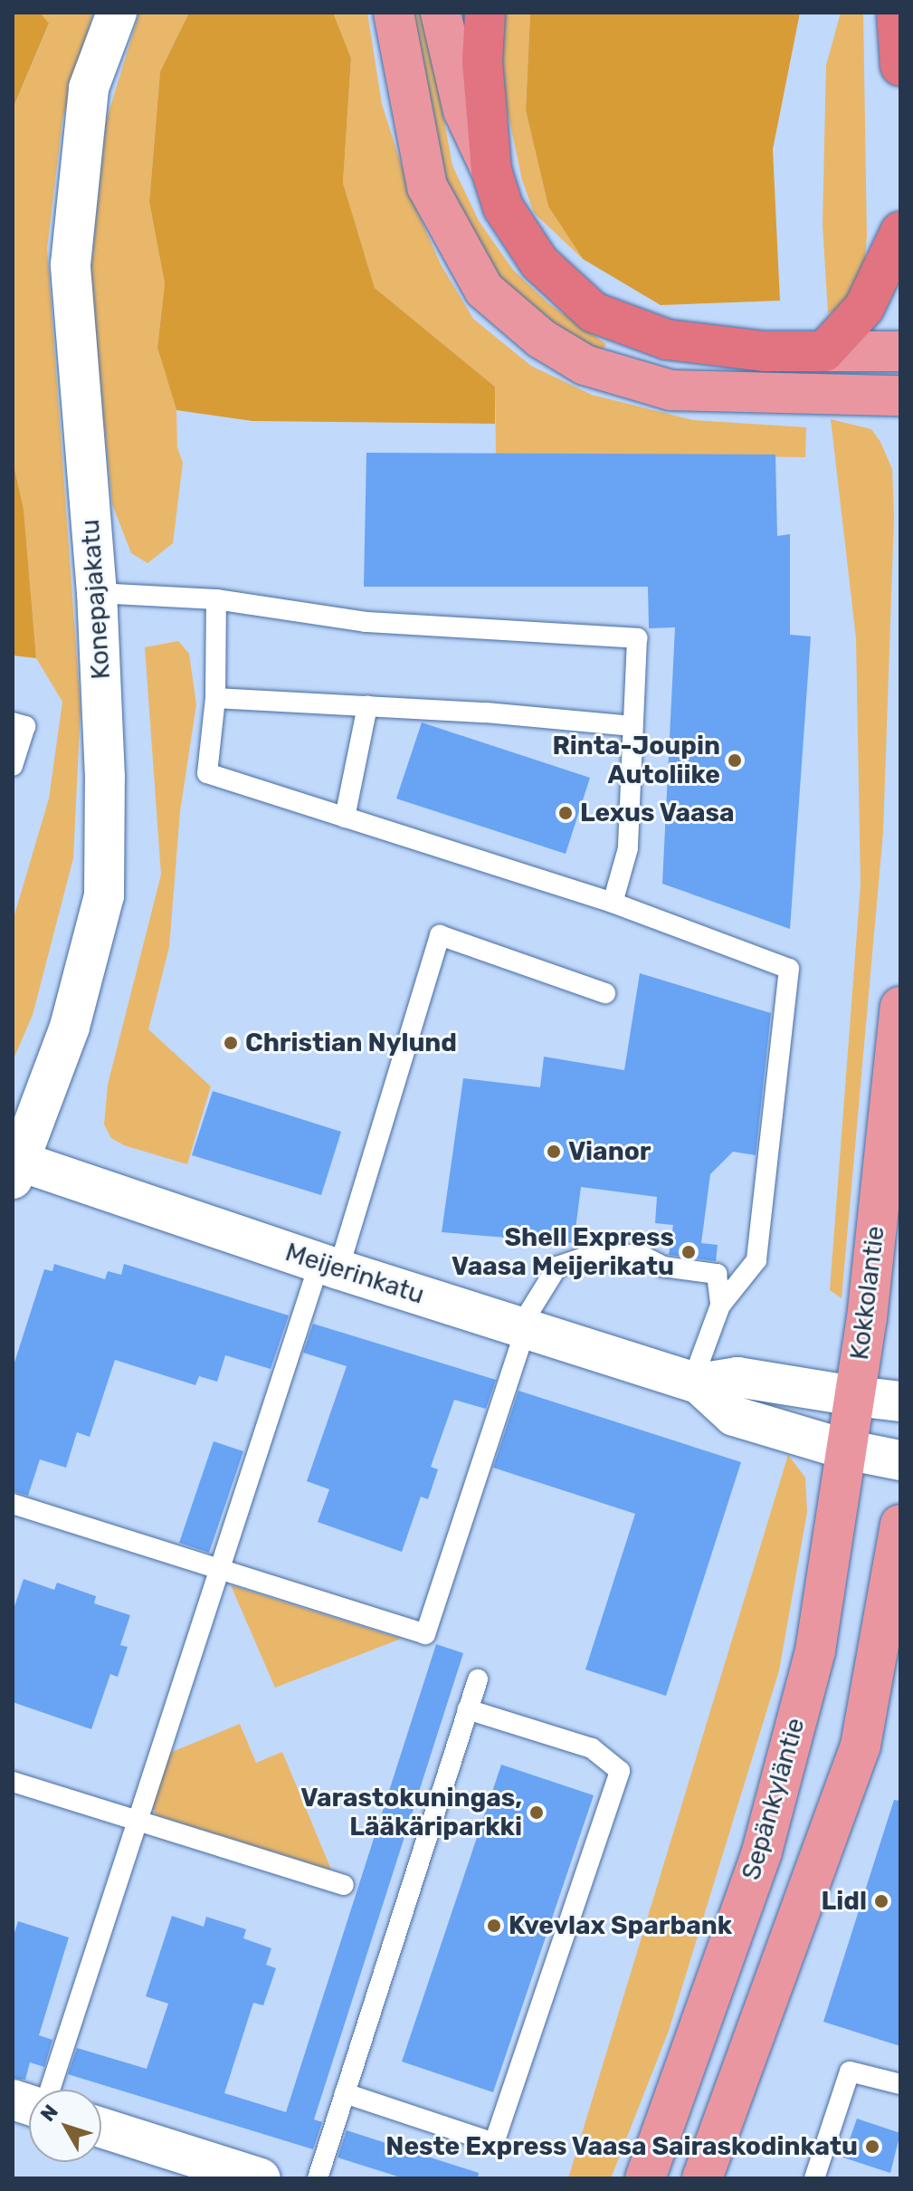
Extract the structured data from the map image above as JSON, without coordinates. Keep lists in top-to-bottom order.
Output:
{
  "streets": {
    "main road": ["Kokkolantie", "Sepänkyläntie"],
    "street": ["Konepajakatu", "Meijerinkatu"]
  },
  "crossings": [
    ["Konepajakatu", "Meijerinkatu"],
    ["Meijerinkatu", "Kokkolantie"],
    ["Meijerinkatu", "Sepänkyläntie"],
    ["Kokkolantie", "Sepänkyläntie"]
  ],
  "places": [
    "Rinta-Joupin Autoliike",
    "Lexus Vaasa",
    "Christian Nylund",
    "Vianor",
    "Shell Express Vaasa Meijerikatu",
    "Varastokuningas, Lääkäriparkki",
    "Lidl",
    "Kvevlax Sparbank",
    "Neste Express Vaasa Sairaskodinkatu"
  ],
  "north": "top left"
}
